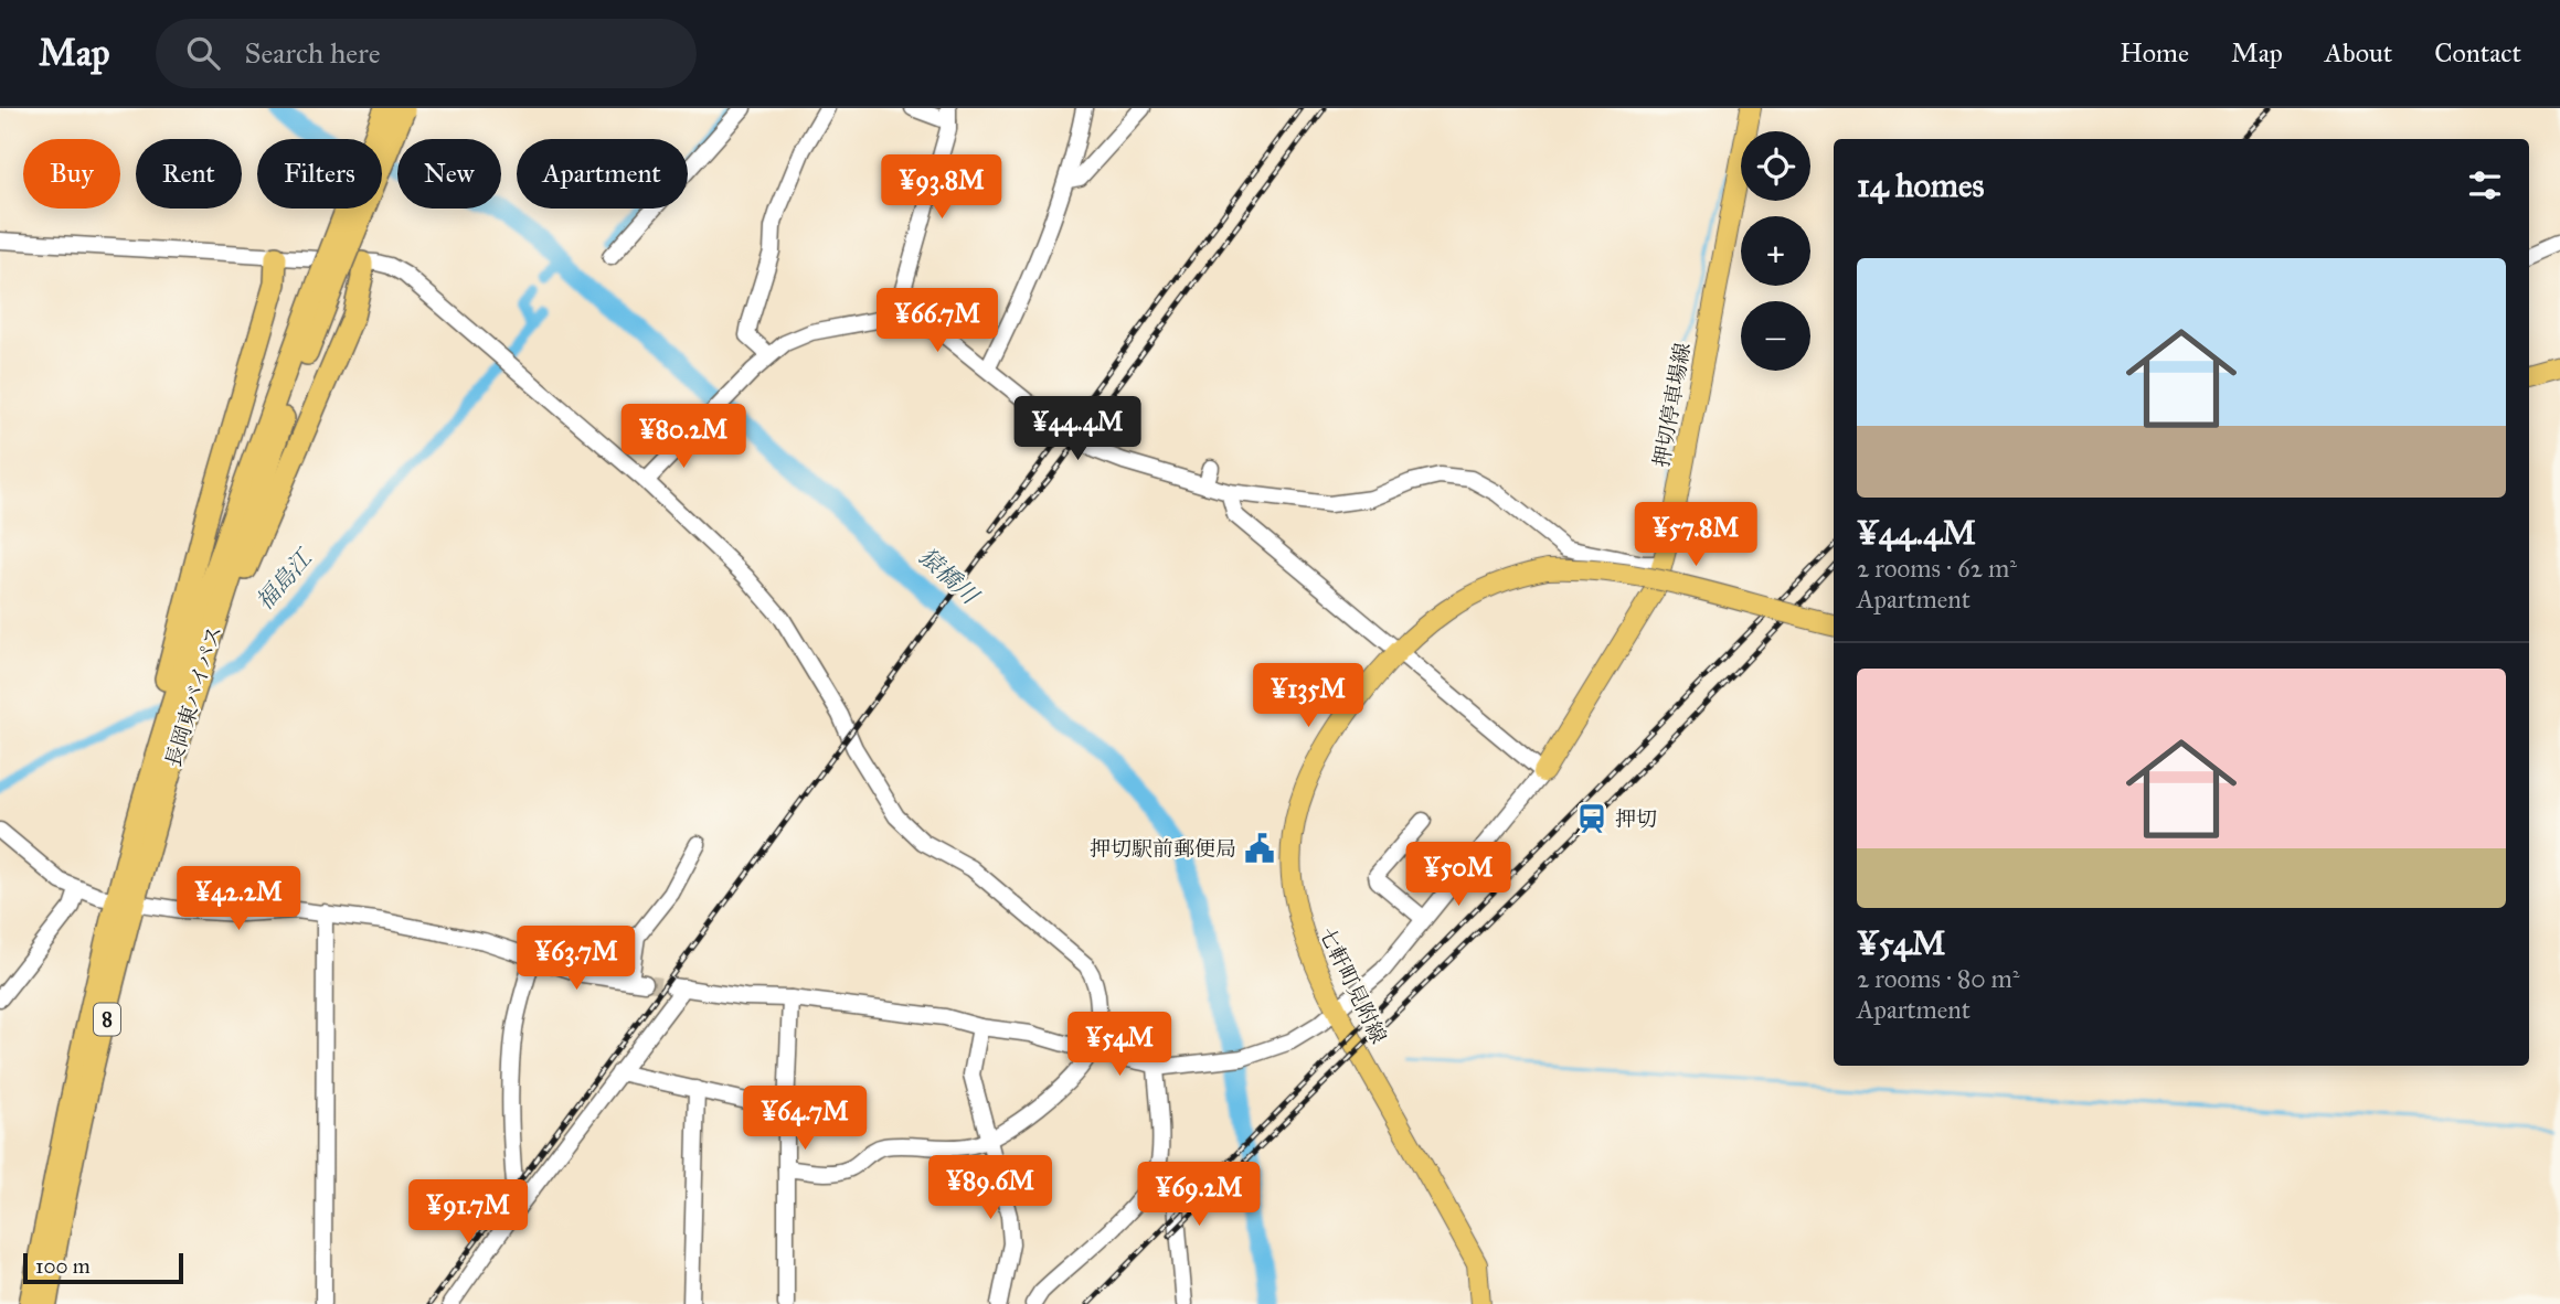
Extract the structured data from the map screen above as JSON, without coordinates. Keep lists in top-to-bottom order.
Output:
{
  "streets": {
    "highway": ["長岡東バイパス", "8"],
    "main road": ["押切停車場線", "七軒町見附線"]
  },
  "water": ["猿橋川", "福島江"],
  "places": {
    "station": ["押切"],
    "public building": ["押切駅前郵便局"]
  },
  "scale_bar": "100 m",
  "page": {
    "header": "Map",
    "search": "Search here",
    "nav": [
      "Home",
      "Map",
      "About",
      "Contact"
    ],
    "map_buttons": ["+", "−"],
    "chip": [
      "Buy",
      "Rent",
      "Filters",
      "New",
      "Apartment"
    ],
    "heading": "14 homes",
    "price": [
      "¥93.8M",
      "¥66.7M",
      "¥44.4M",
      "¥80.2M",
      "¥57.8M",
      "¥135M",
      "¥50M",
      "¥42.2M",
      "¥63.7M",
      "¥54M",
      "¥64.7M",
      "¥89.6M",
      "¥69.2M",
      "¥91.7M"
    ],
    "list": [
      {
        "name": "¥44.4M",
        "note": "2 rooms · 62 m² · Apartment"
      },
      {
        "name": "¥54M",
        "note": "2 rooms · 80 m² · Apartment"
      }
    ],
    "scale": "100 m"
  }
}
